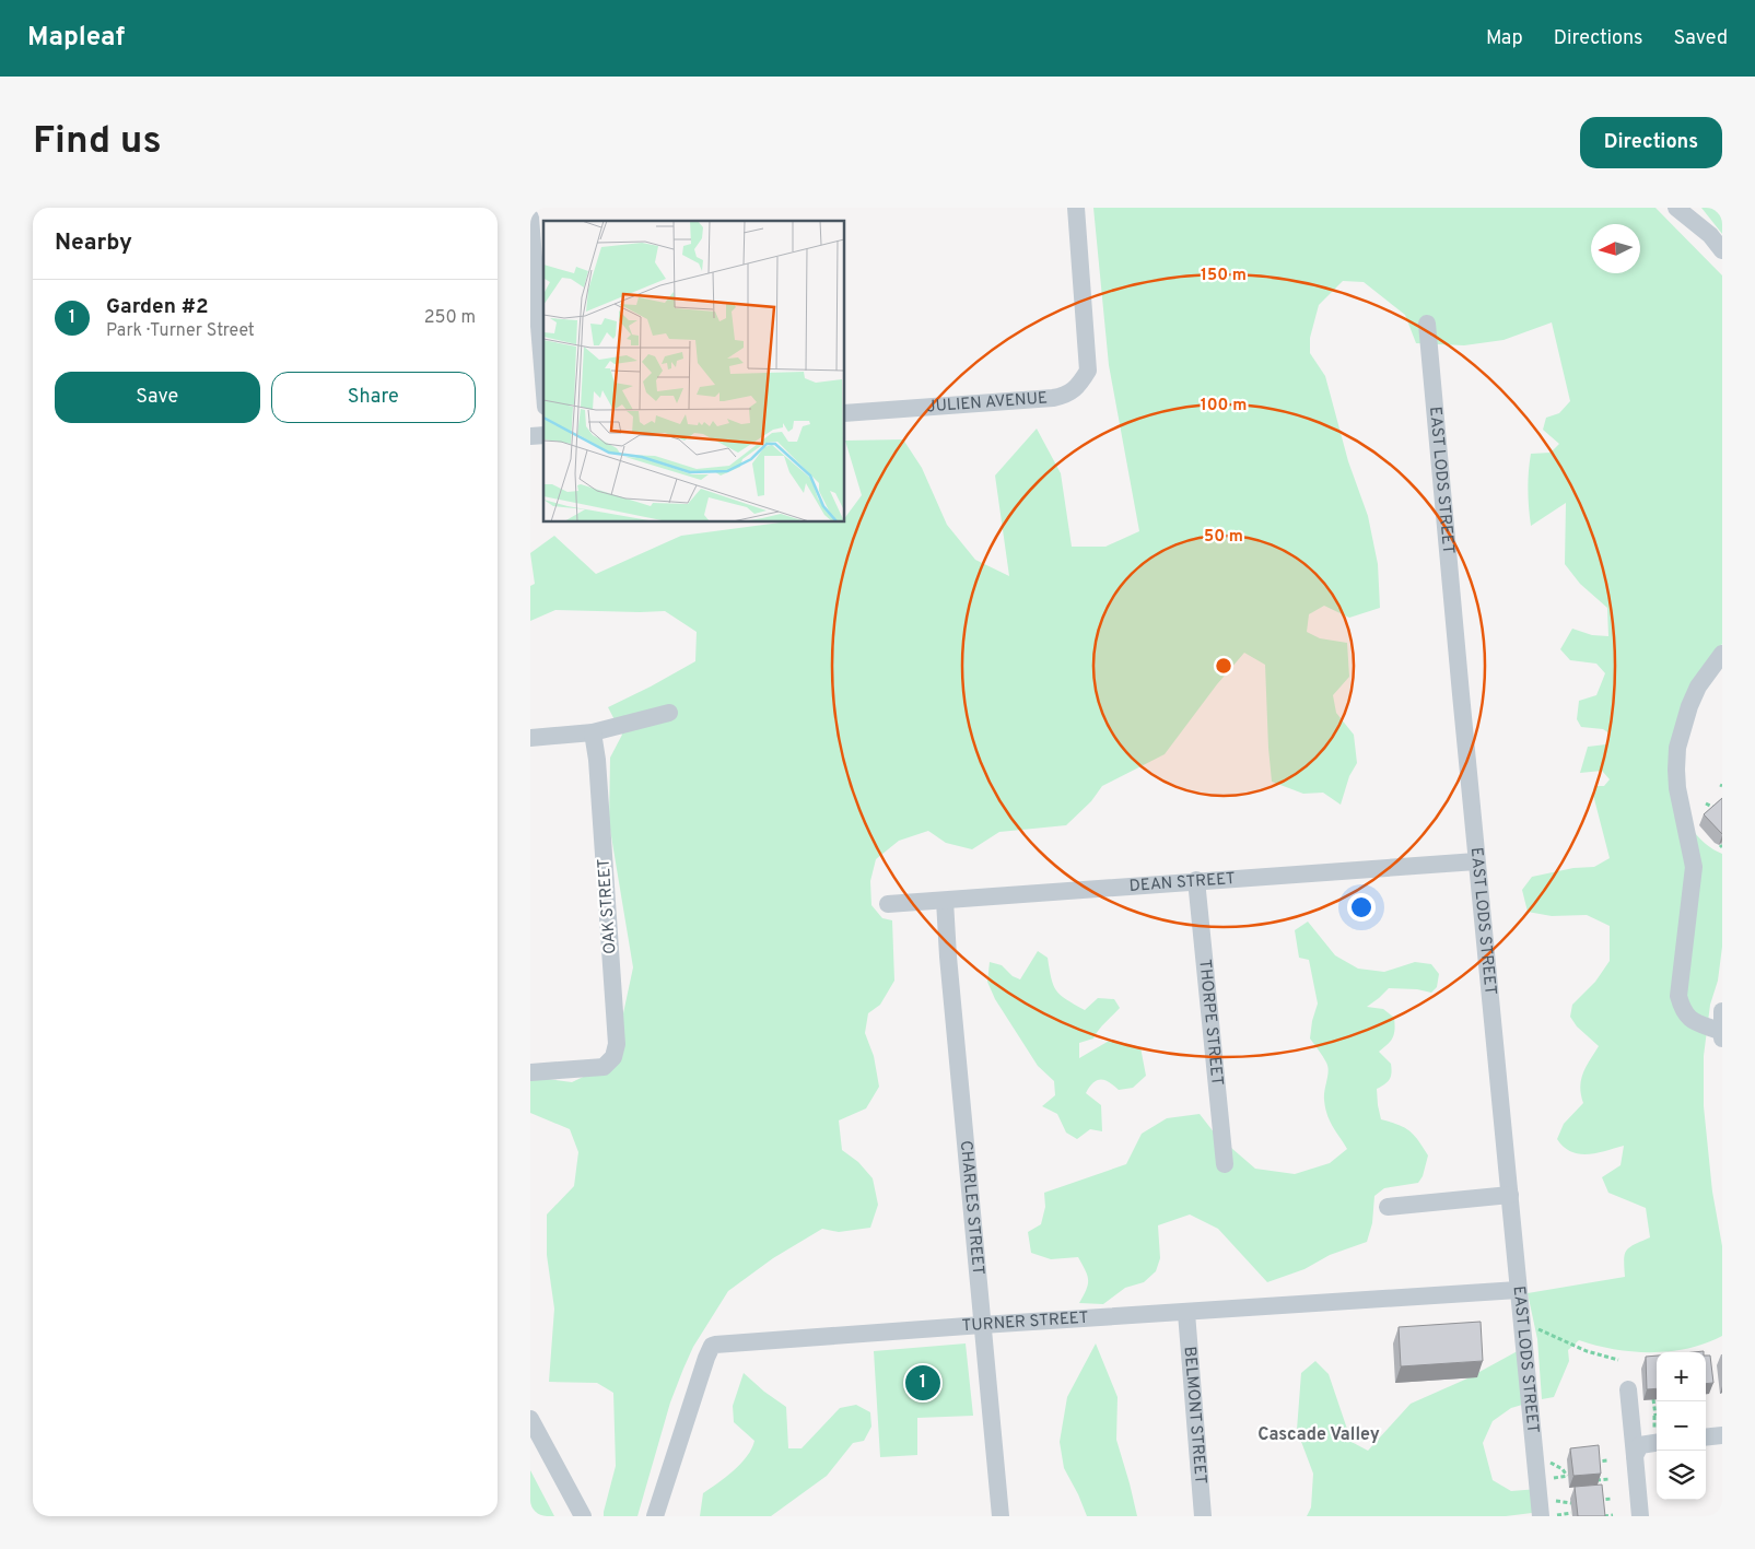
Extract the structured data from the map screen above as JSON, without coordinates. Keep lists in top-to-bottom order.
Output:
{
  "streets": {
    "street": [
      "JULIEN AVENUE",
      "EAST LODS STREET",
      "DEAN STREET",
      "OAK STREET",
      "THORPE STREET",
      "CHARLES STREET",
      "TURNER STREET",
      "BELMONT STREET"
    ]
  },
  "crossings": [
    ["EAST LODS STREET", "DEAN STREET"],
    ["EAST LODS STREET", "TURNER STREET"],
    ["DEAN STREET", "THORPE STREET"],
    ["DEAN STREET", "CHARLES STREET"],
    ["CHARLES STREET", "TURNER STREET"],
    ["TURNER STREET", "BELMONT STREET"]
  ],
  "districts": ["Cascade Valley"],
  "north": "left",
  "page": {
    "header": "Mapleaf",
    "nav": ["Map", "Directions", "Saved"],
    "buttons": [
      "Directions",
      ["Save", "Share"]
    ],
    "title": "Find us",
    "heading": "Nearby",
    "list": [
      {
        "mark": "1",
        "name": "Garden #2",
        "note": "Park · Turner Street",
        "value": "250 m"
      }
    ],
    "map_buttons": ["+", "−"],
    "pins": "1"
  },
  "rings": ["150 m", "100 m", "50 m"]
}
